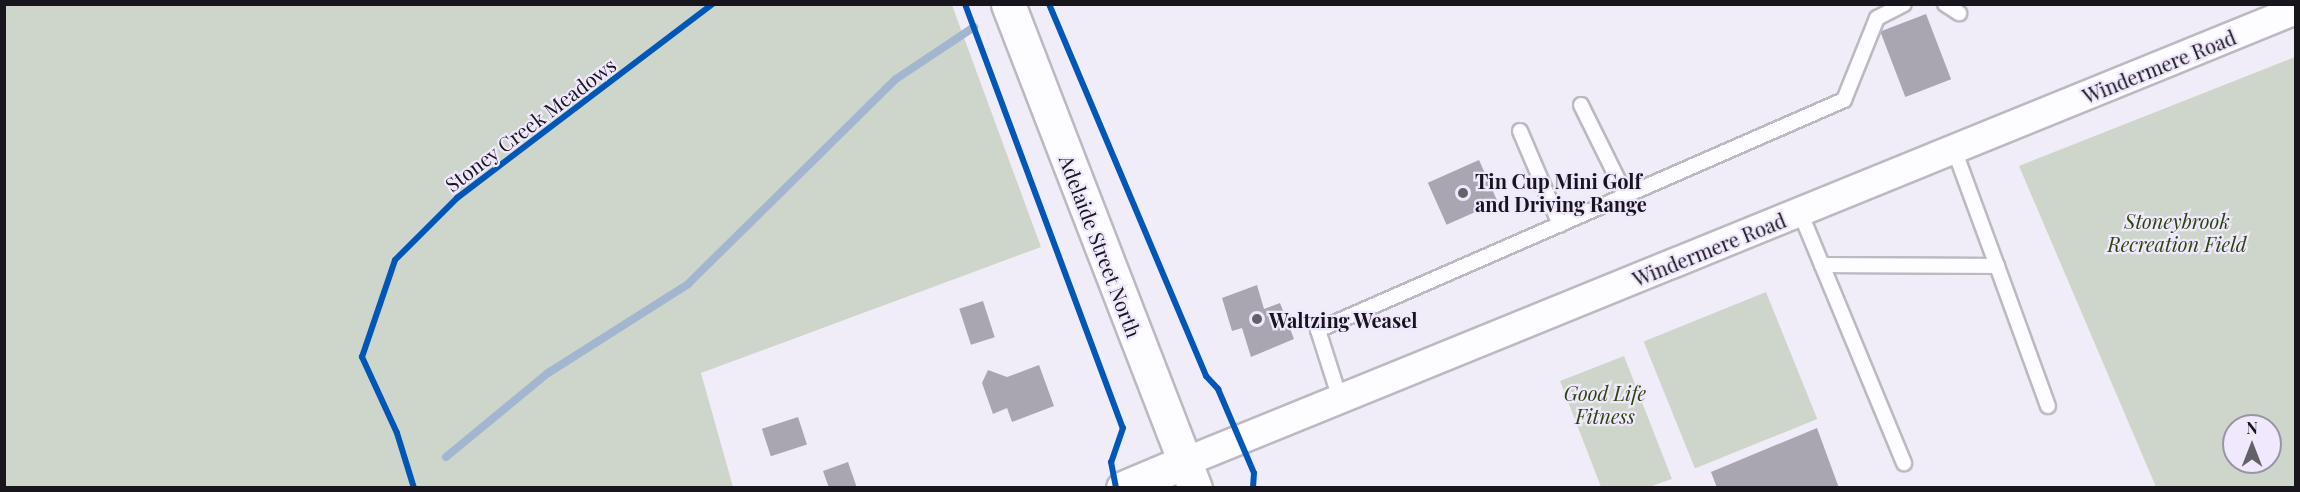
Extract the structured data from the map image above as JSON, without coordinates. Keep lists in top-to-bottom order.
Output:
{
  "streets": {
    "main road": ["Windermere Road", "Adelaide Street North"],
    "cycle path": ["Stoney Creek Meadows"]
  },
  "crossings": [
    ["Windermere Road", "Adelaide Street North"]
  ],
  "parks": ["Stoneybrook Recreation Field", "Good Life Fitness"],
  "places": ["Tin Cup Mini Golf and Driving Range", "Waltzing Weasel"],
  "north": "top"
}
